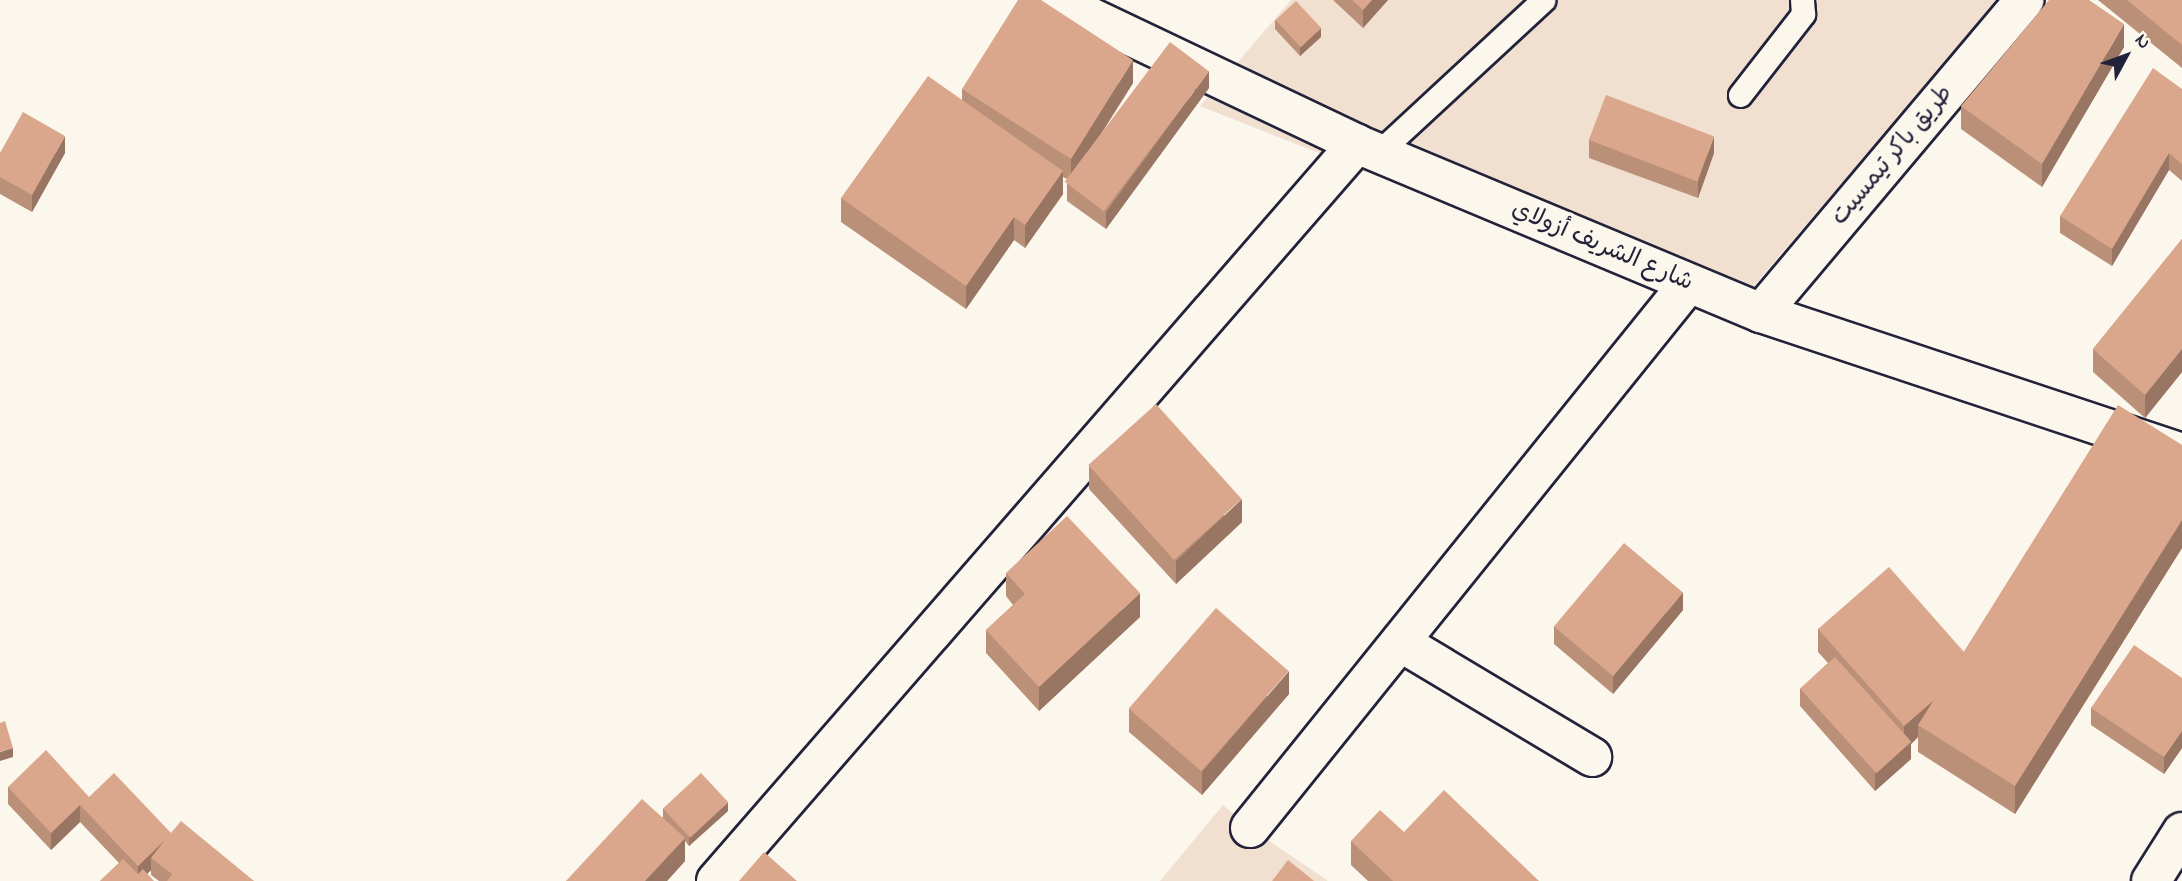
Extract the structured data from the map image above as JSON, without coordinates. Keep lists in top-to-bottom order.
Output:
{
  "streets": {
    "street": ["طريق باكر تيمسيت", "شارع الشريف أزولاي"]
  },
  "crossings": [
    ["طريق باكر تيمسيت", "شارع الشريف أزولاي"]
  ],
  "north": "top right"
}
